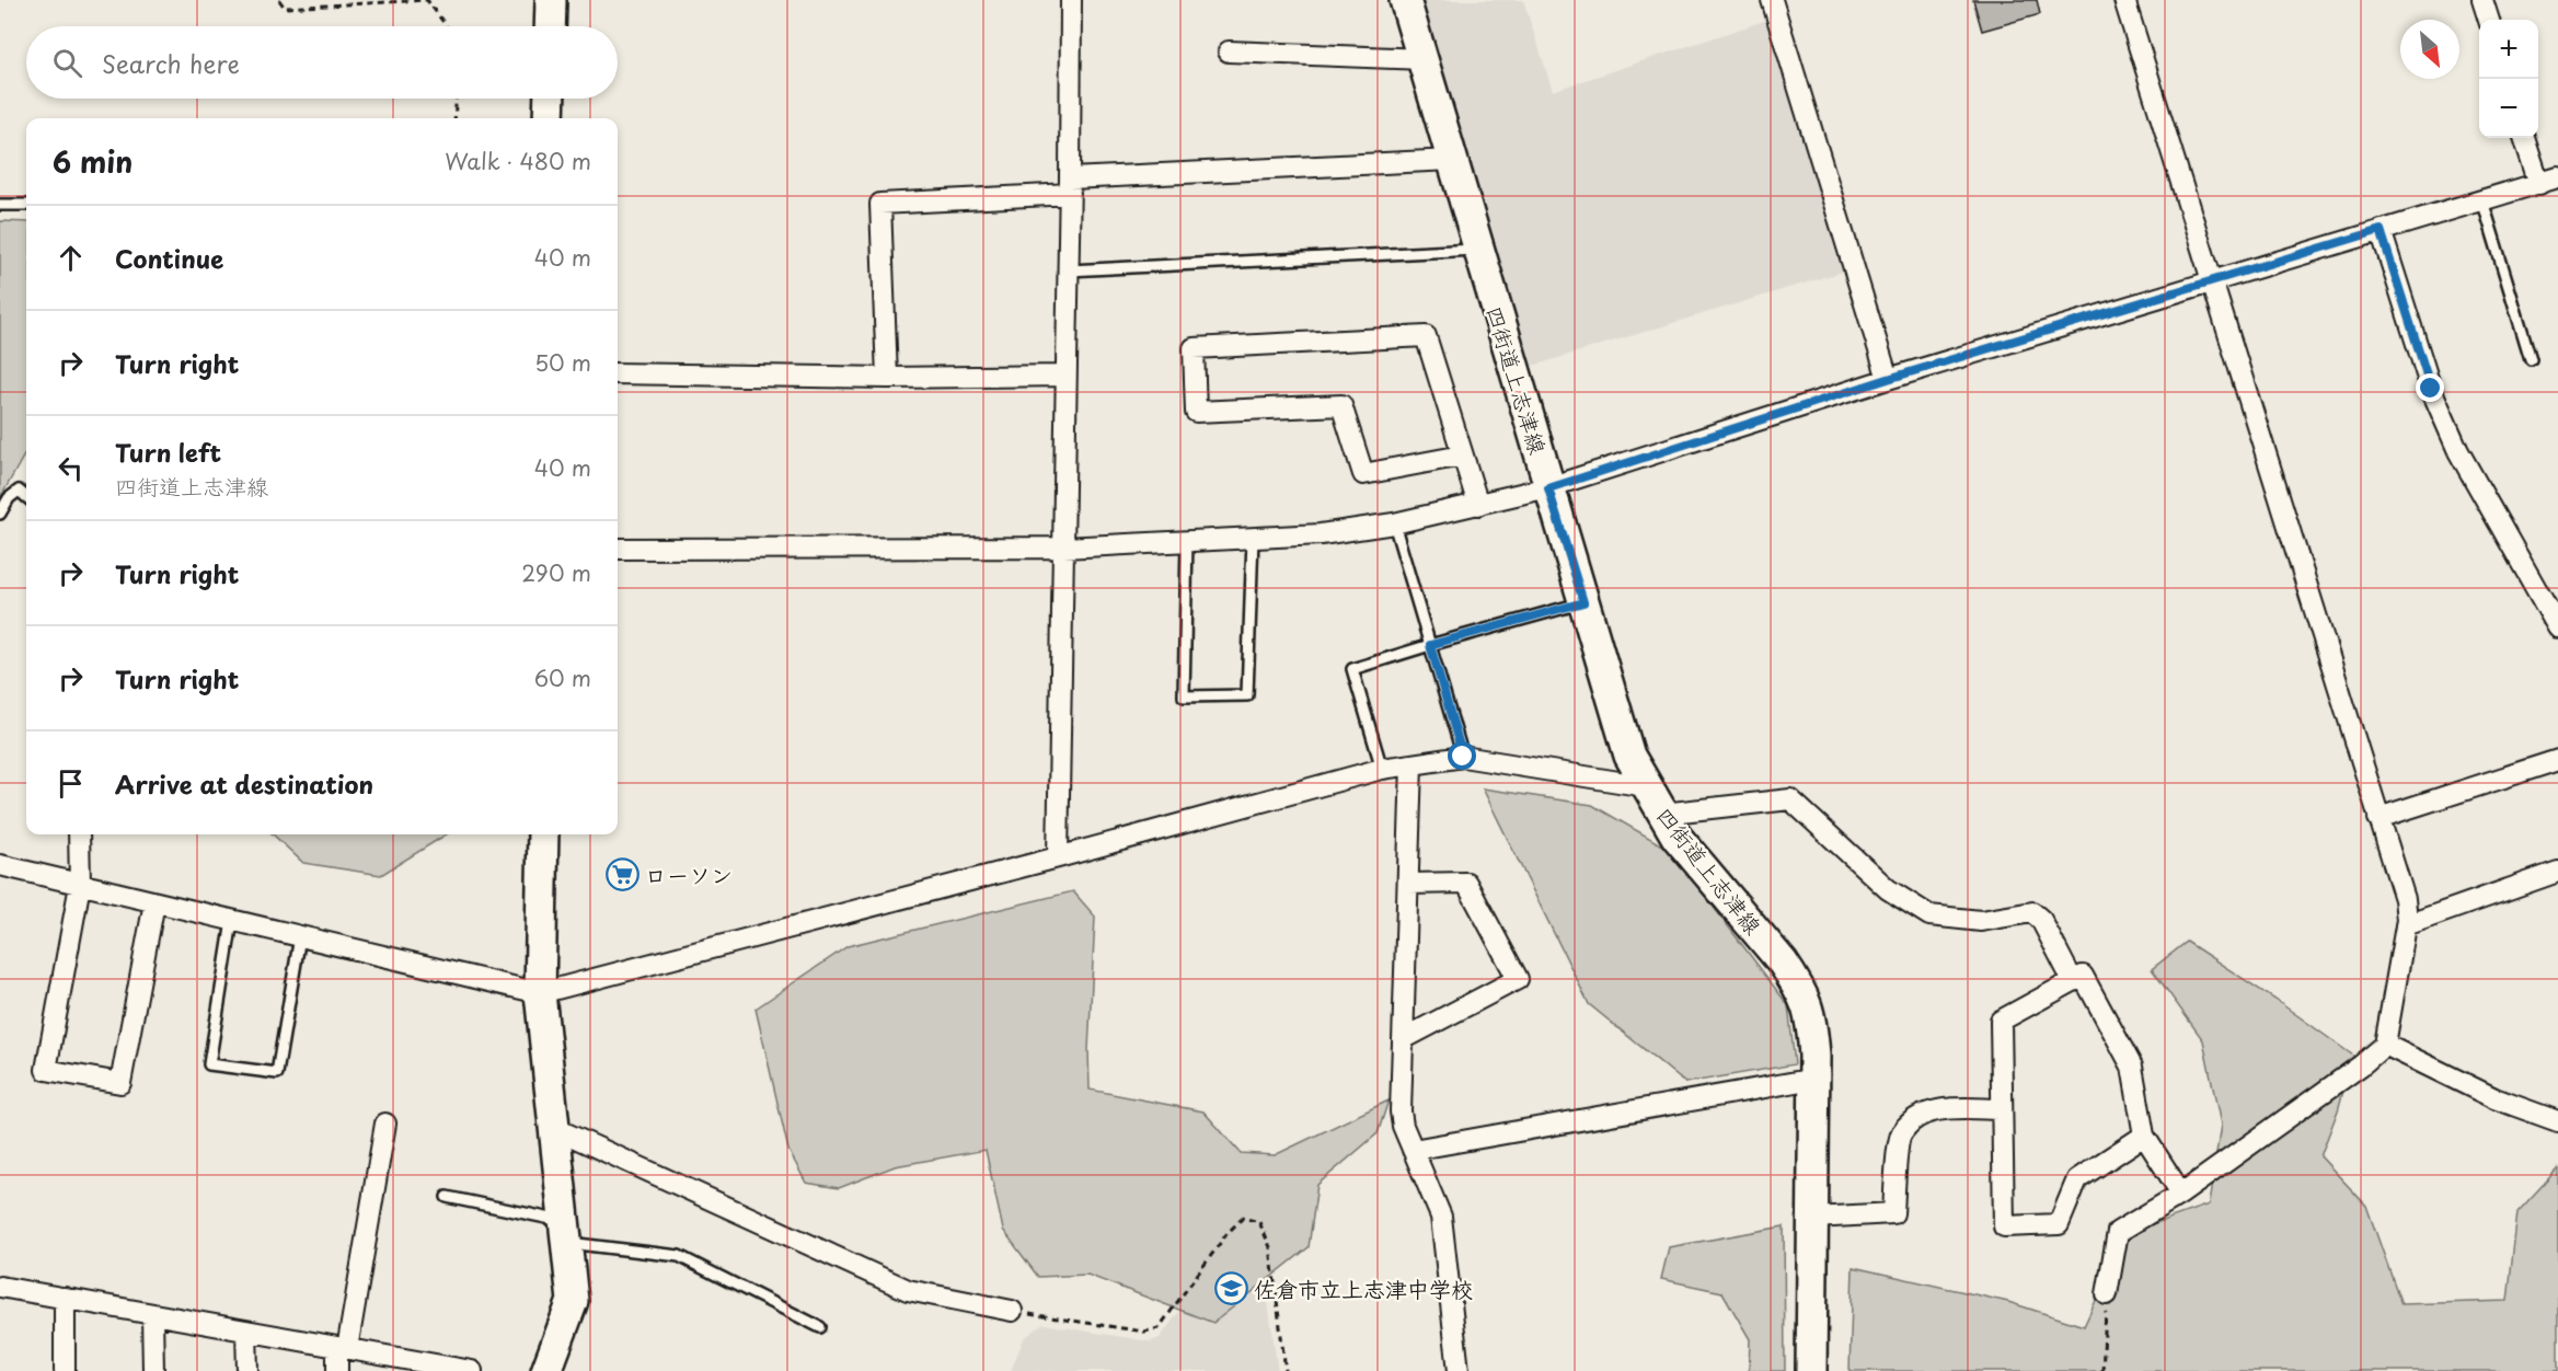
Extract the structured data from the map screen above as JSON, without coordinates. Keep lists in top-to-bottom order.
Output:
{
  "streets": {
    "main road": ["四街道上志津線"]
  },
  "places": {
    "supermarket": ["ローソン"],
    "school or university": ["佐倉市立上志津中学校"]
  },
  "north": "bottom right",
  "page": {
    "map_buttons": ["+", "−"],
    "search": "Search here",
    "heading": ["6 min", "Walk · 480 m"],
    "list": [
      ["Continue", "40 m"],
      ["Turn right", "50 m"],
      ["Turn left", "四街道上志津線", "40 m"],
      ["Turn right", "290 m"],
      ["Turn right", "60 m"],
      "Arrive at destination"
    ]
  }
}
